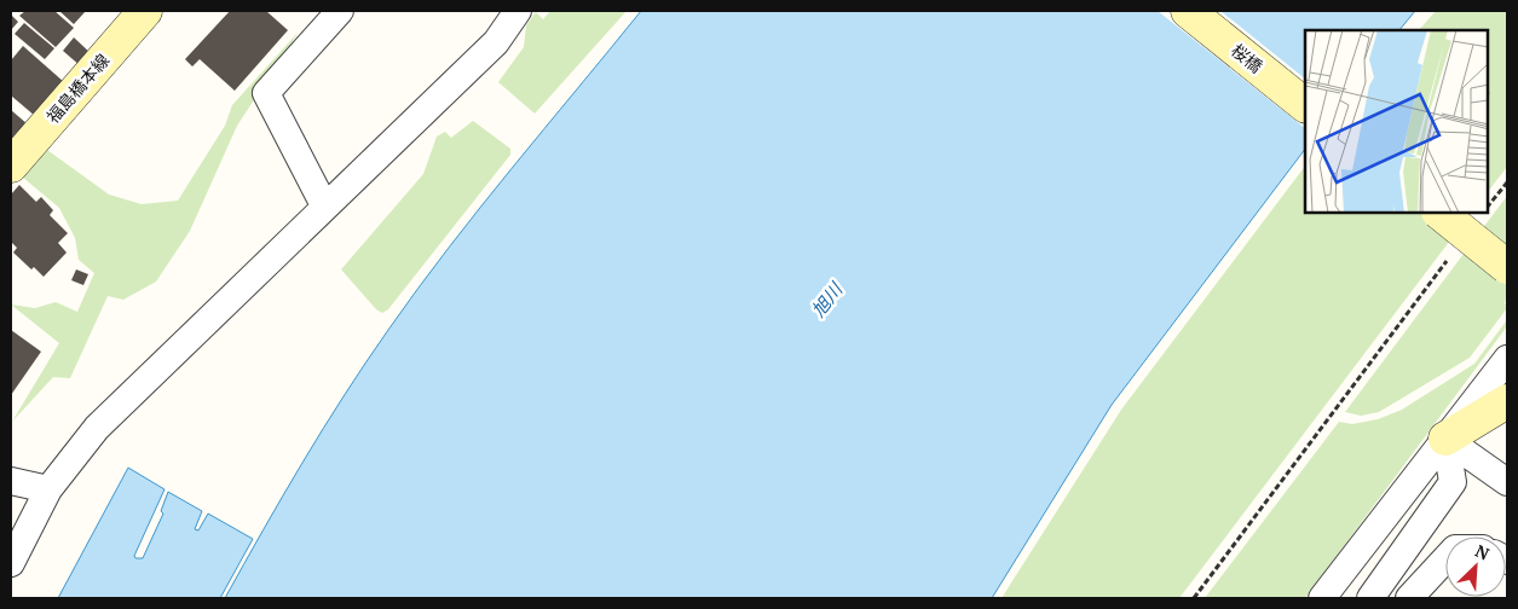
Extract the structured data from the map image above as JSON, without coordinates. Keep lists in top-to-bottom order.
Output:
{
  "streets": {
    "street": ["桜橋", "福島橋本線"]
  },
  "water": ["旭川"],
  "north": "top right"
}
